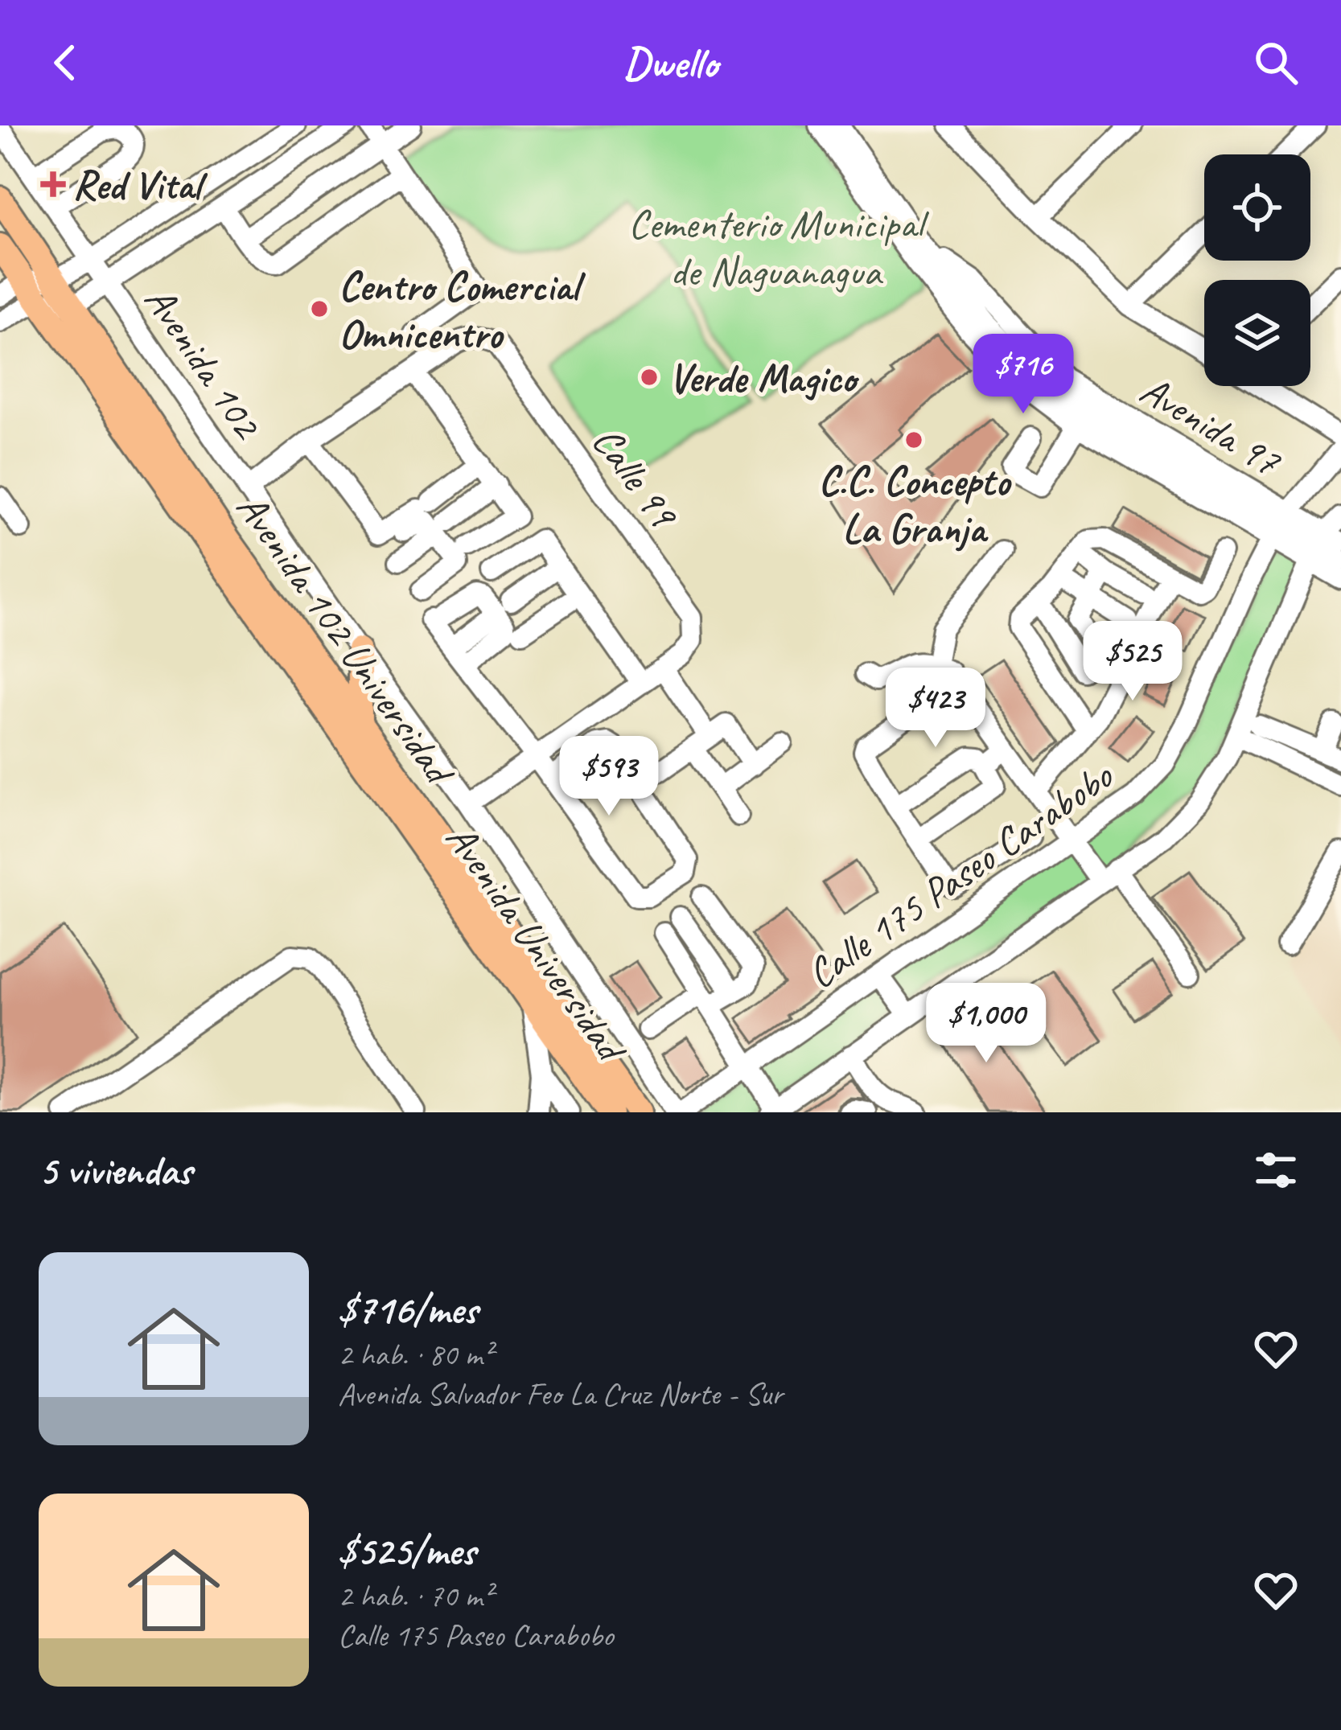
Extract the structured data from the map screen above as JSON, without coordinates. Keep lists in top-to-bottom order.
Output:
{
  "streets": {
    "main road": ["Avenida 102 Universidad", "Avenida Universidad"],
    "street": ["Avenida 102", "Calle 99", "Calle 175 Paseo Carabobo"]
  },
  "crossings": [
    ["Avenida 102", "Calle 175 Paseo Carabobo"]
  ],
  "parks": ["Cementerio Municipal de Naguanagua"],
  "places": {
    "health": ["Red Vital"],
    "other": ["Centro Comercial Omnicentro", "Verde Magico", "C.C. Concepto La Granja"]
  },
  "page": {
    "header": "Dwello",
    "price": [
      "$716",
      "$525",
      "$423",
      "$593",
      "$1,000"
    ],
    "heading": "5 viviendas",
    "list": [
      {
        "name": "$716/mes",
        "note": "2 hab. · 80 m² · Avenida Salvador Feo La Cruz Norte - Sur"
      },
      {
        "name": "$525/mes",
        "note": "2 hab. · 70 m² · Calle 175 Paseo Carabobo"
      }
    ]
  }
}
